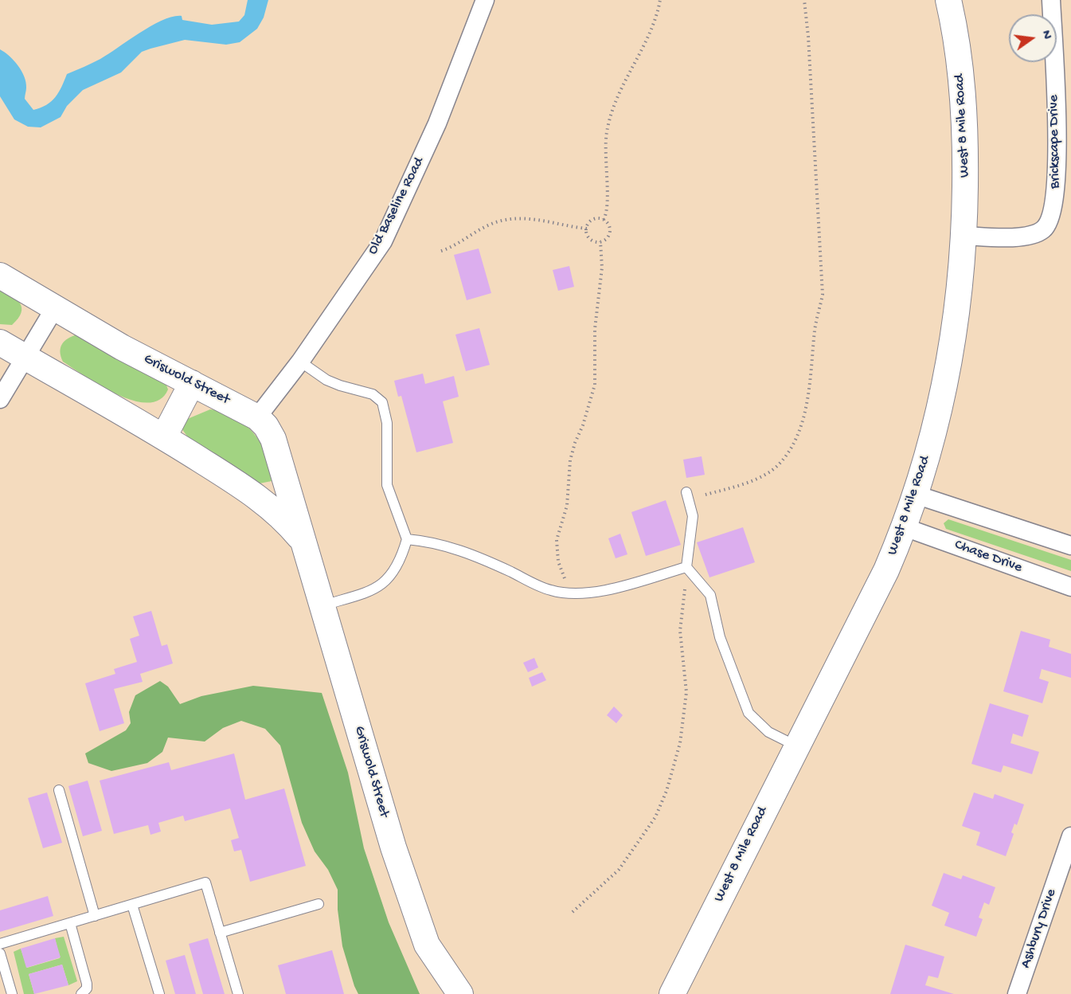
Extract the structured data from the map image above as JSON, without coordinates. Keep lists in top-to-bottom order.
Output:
{
  "streets": {
    "street": [
      "West 8 Mile Road",
      "Brickscape Drive",
      "Old Baseline Road",
      "Griswold Street",
      "Chase Drive",
      "Ashbury Drive"
    ]
  },
  "crossings": [
    ["West 8 Mile Road", "Brickscape Drive"],
    ["West 8 Mile Road", "Chase Drive"],
    ["Old Baseline Road", "Griswold Street"]
  ],
  "north": "right"
}
